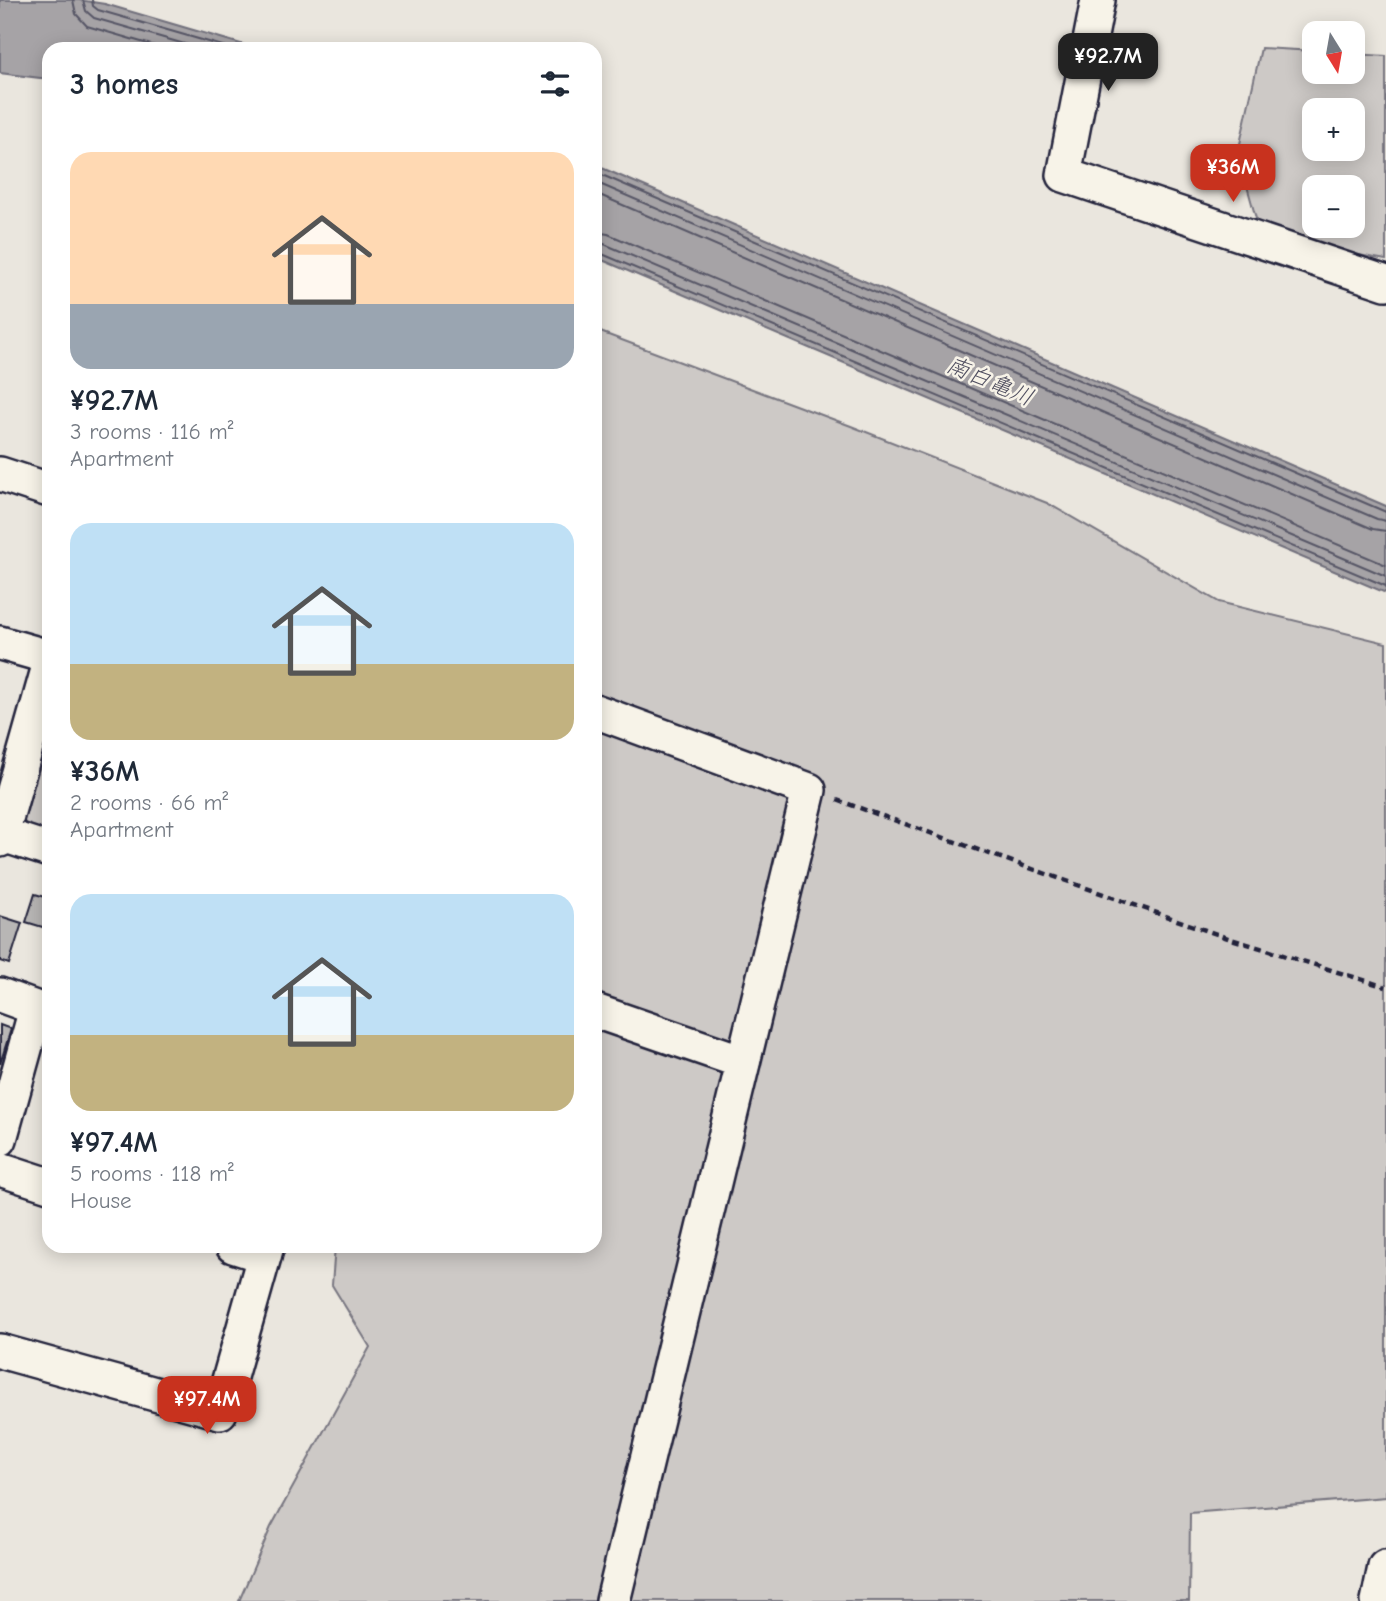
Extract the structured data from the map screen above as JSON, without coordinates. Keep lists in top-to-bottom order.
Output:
{
  "water": ["南白亀川"],
  "north": "bottom",
  "page": {
    "map_buttons": ["+", "−"],
    "price": ["¥92.7M", "¥36M", "¥97.4M"],
    "heading": "3 homes",
    "list": [
      {
        "name": "¥92.7M",
        "note": "3 rooms · 116 m² · Apartment"
      },
      {
        "name": "¥36M",
        "note": "2 rooms · 66 m² · Apartment"
      },
      {
        "name": "¥97.4M",
        "note": "5 rooms · 118 m² · House"
      }
    ]
  }
}
